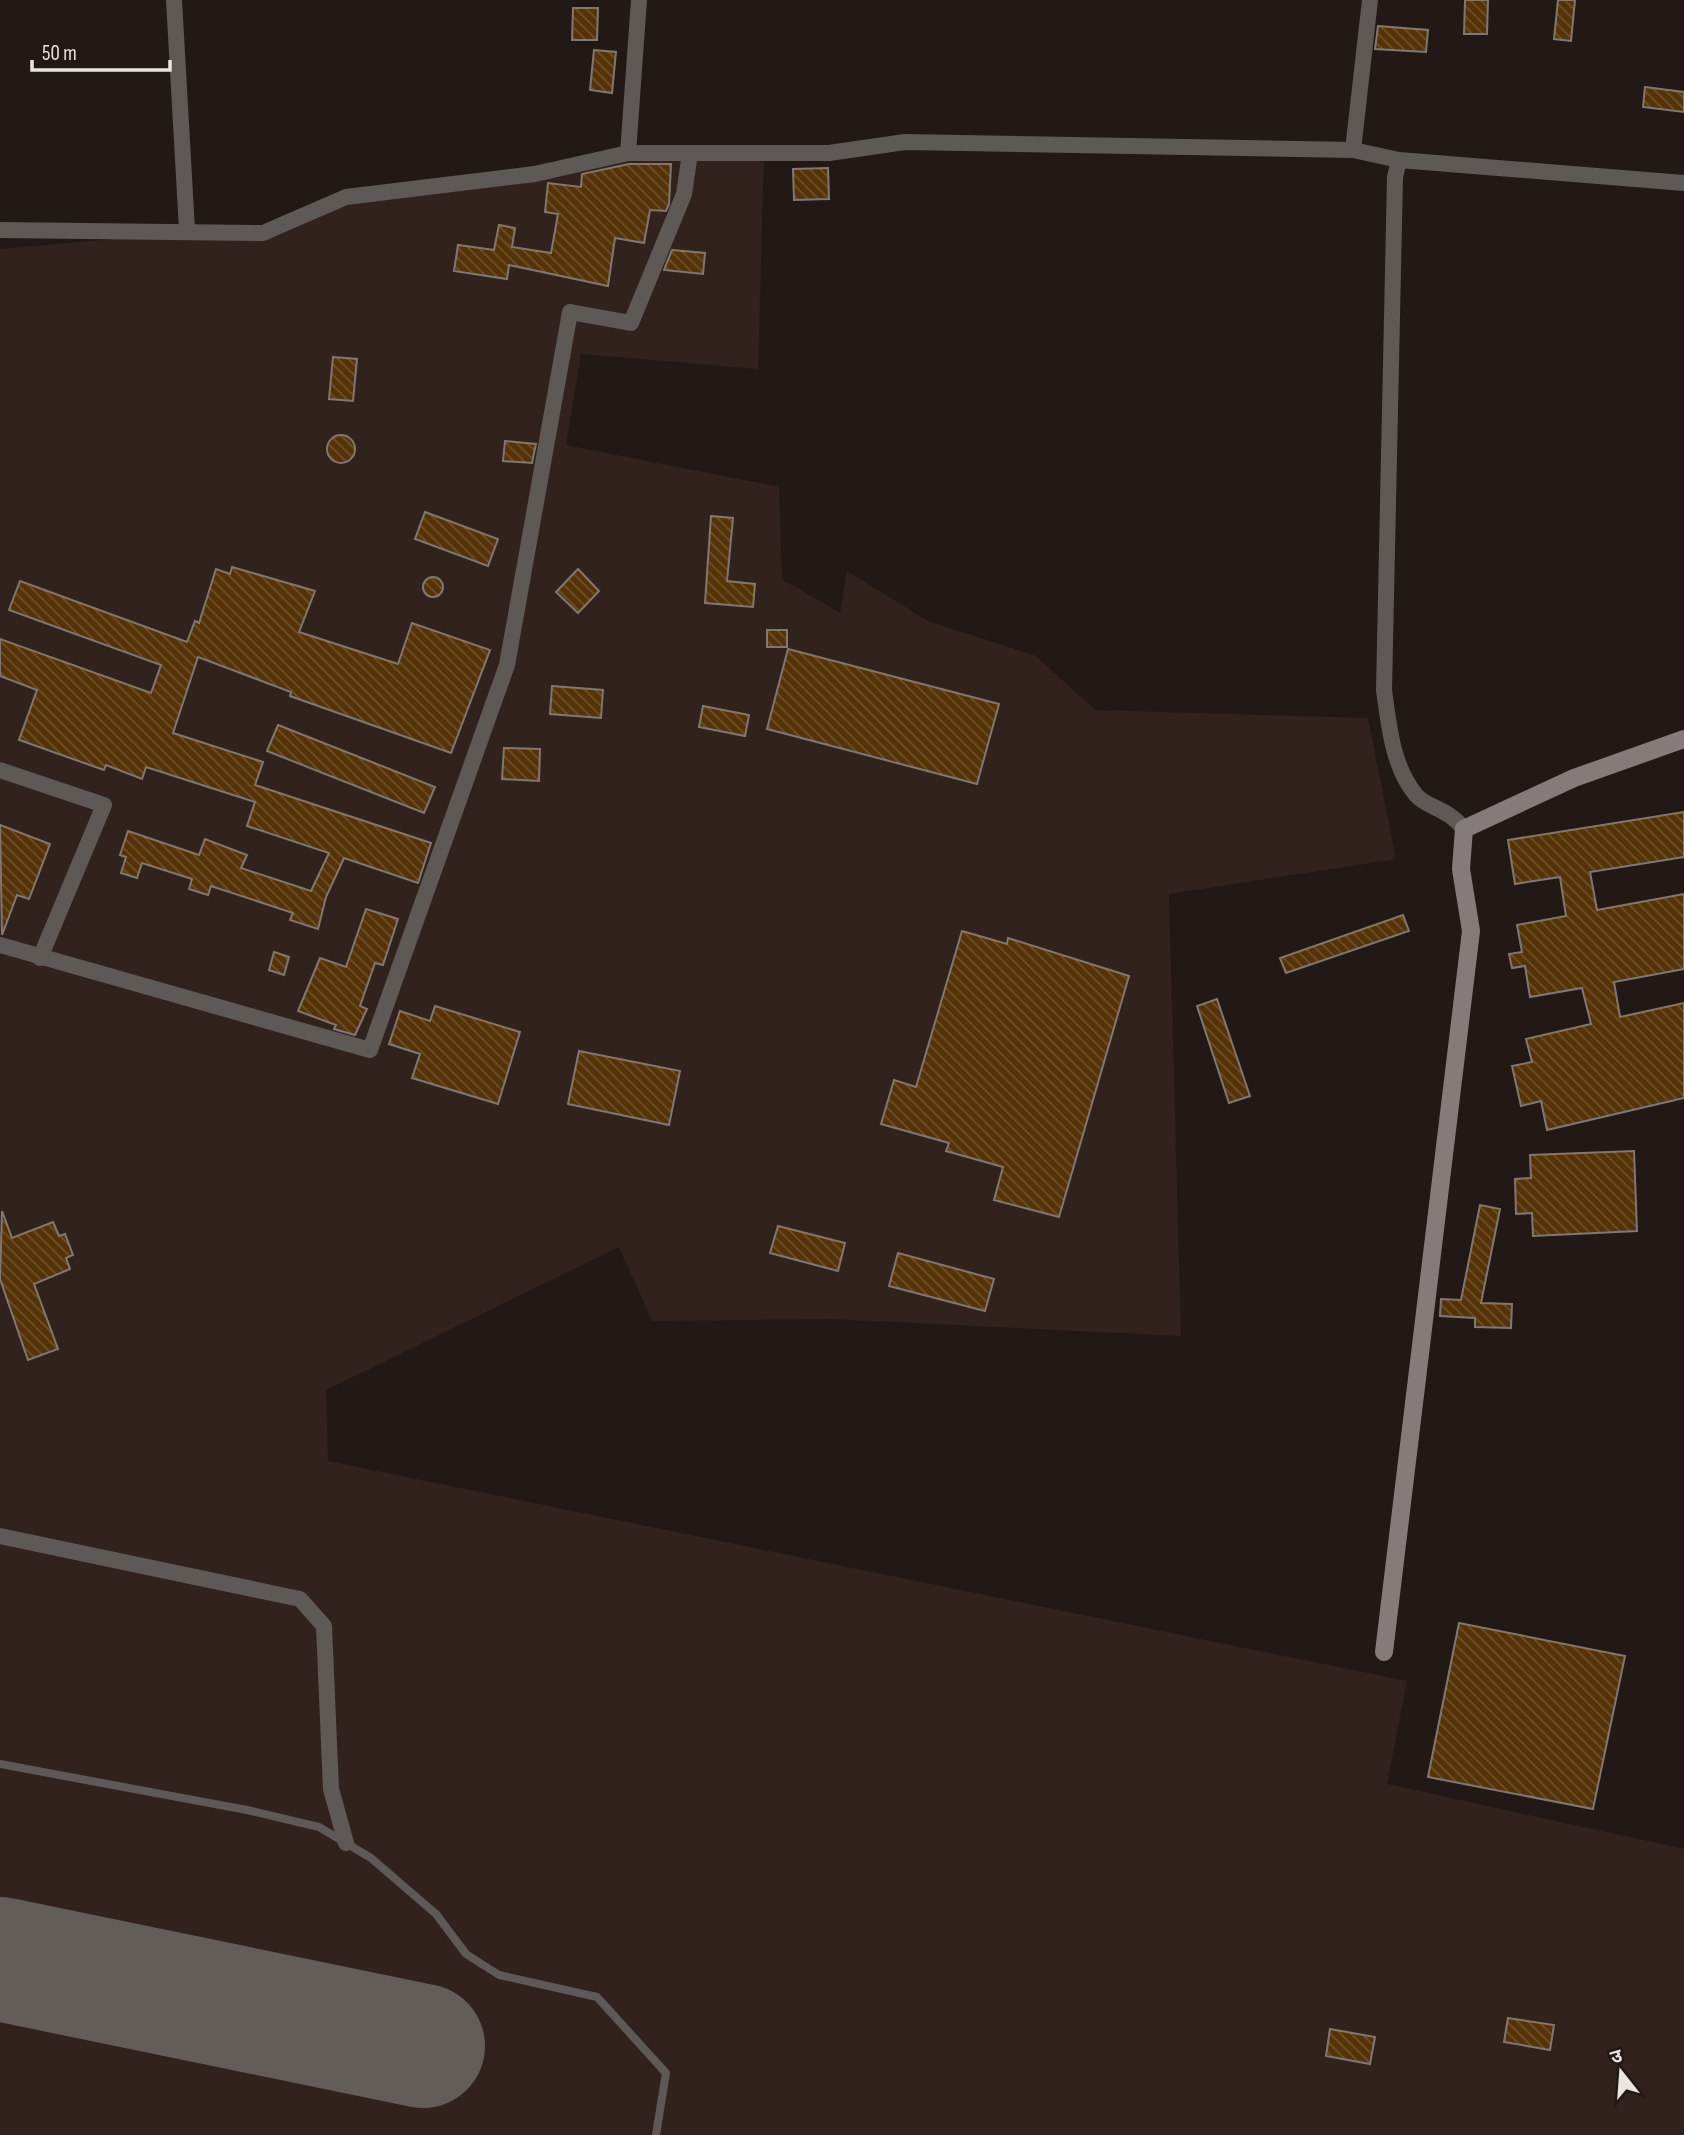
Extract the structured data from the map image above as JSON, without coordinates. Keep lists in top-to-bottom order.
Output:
{
  "scale_bar": "50 m",
  "north": "top"
}
